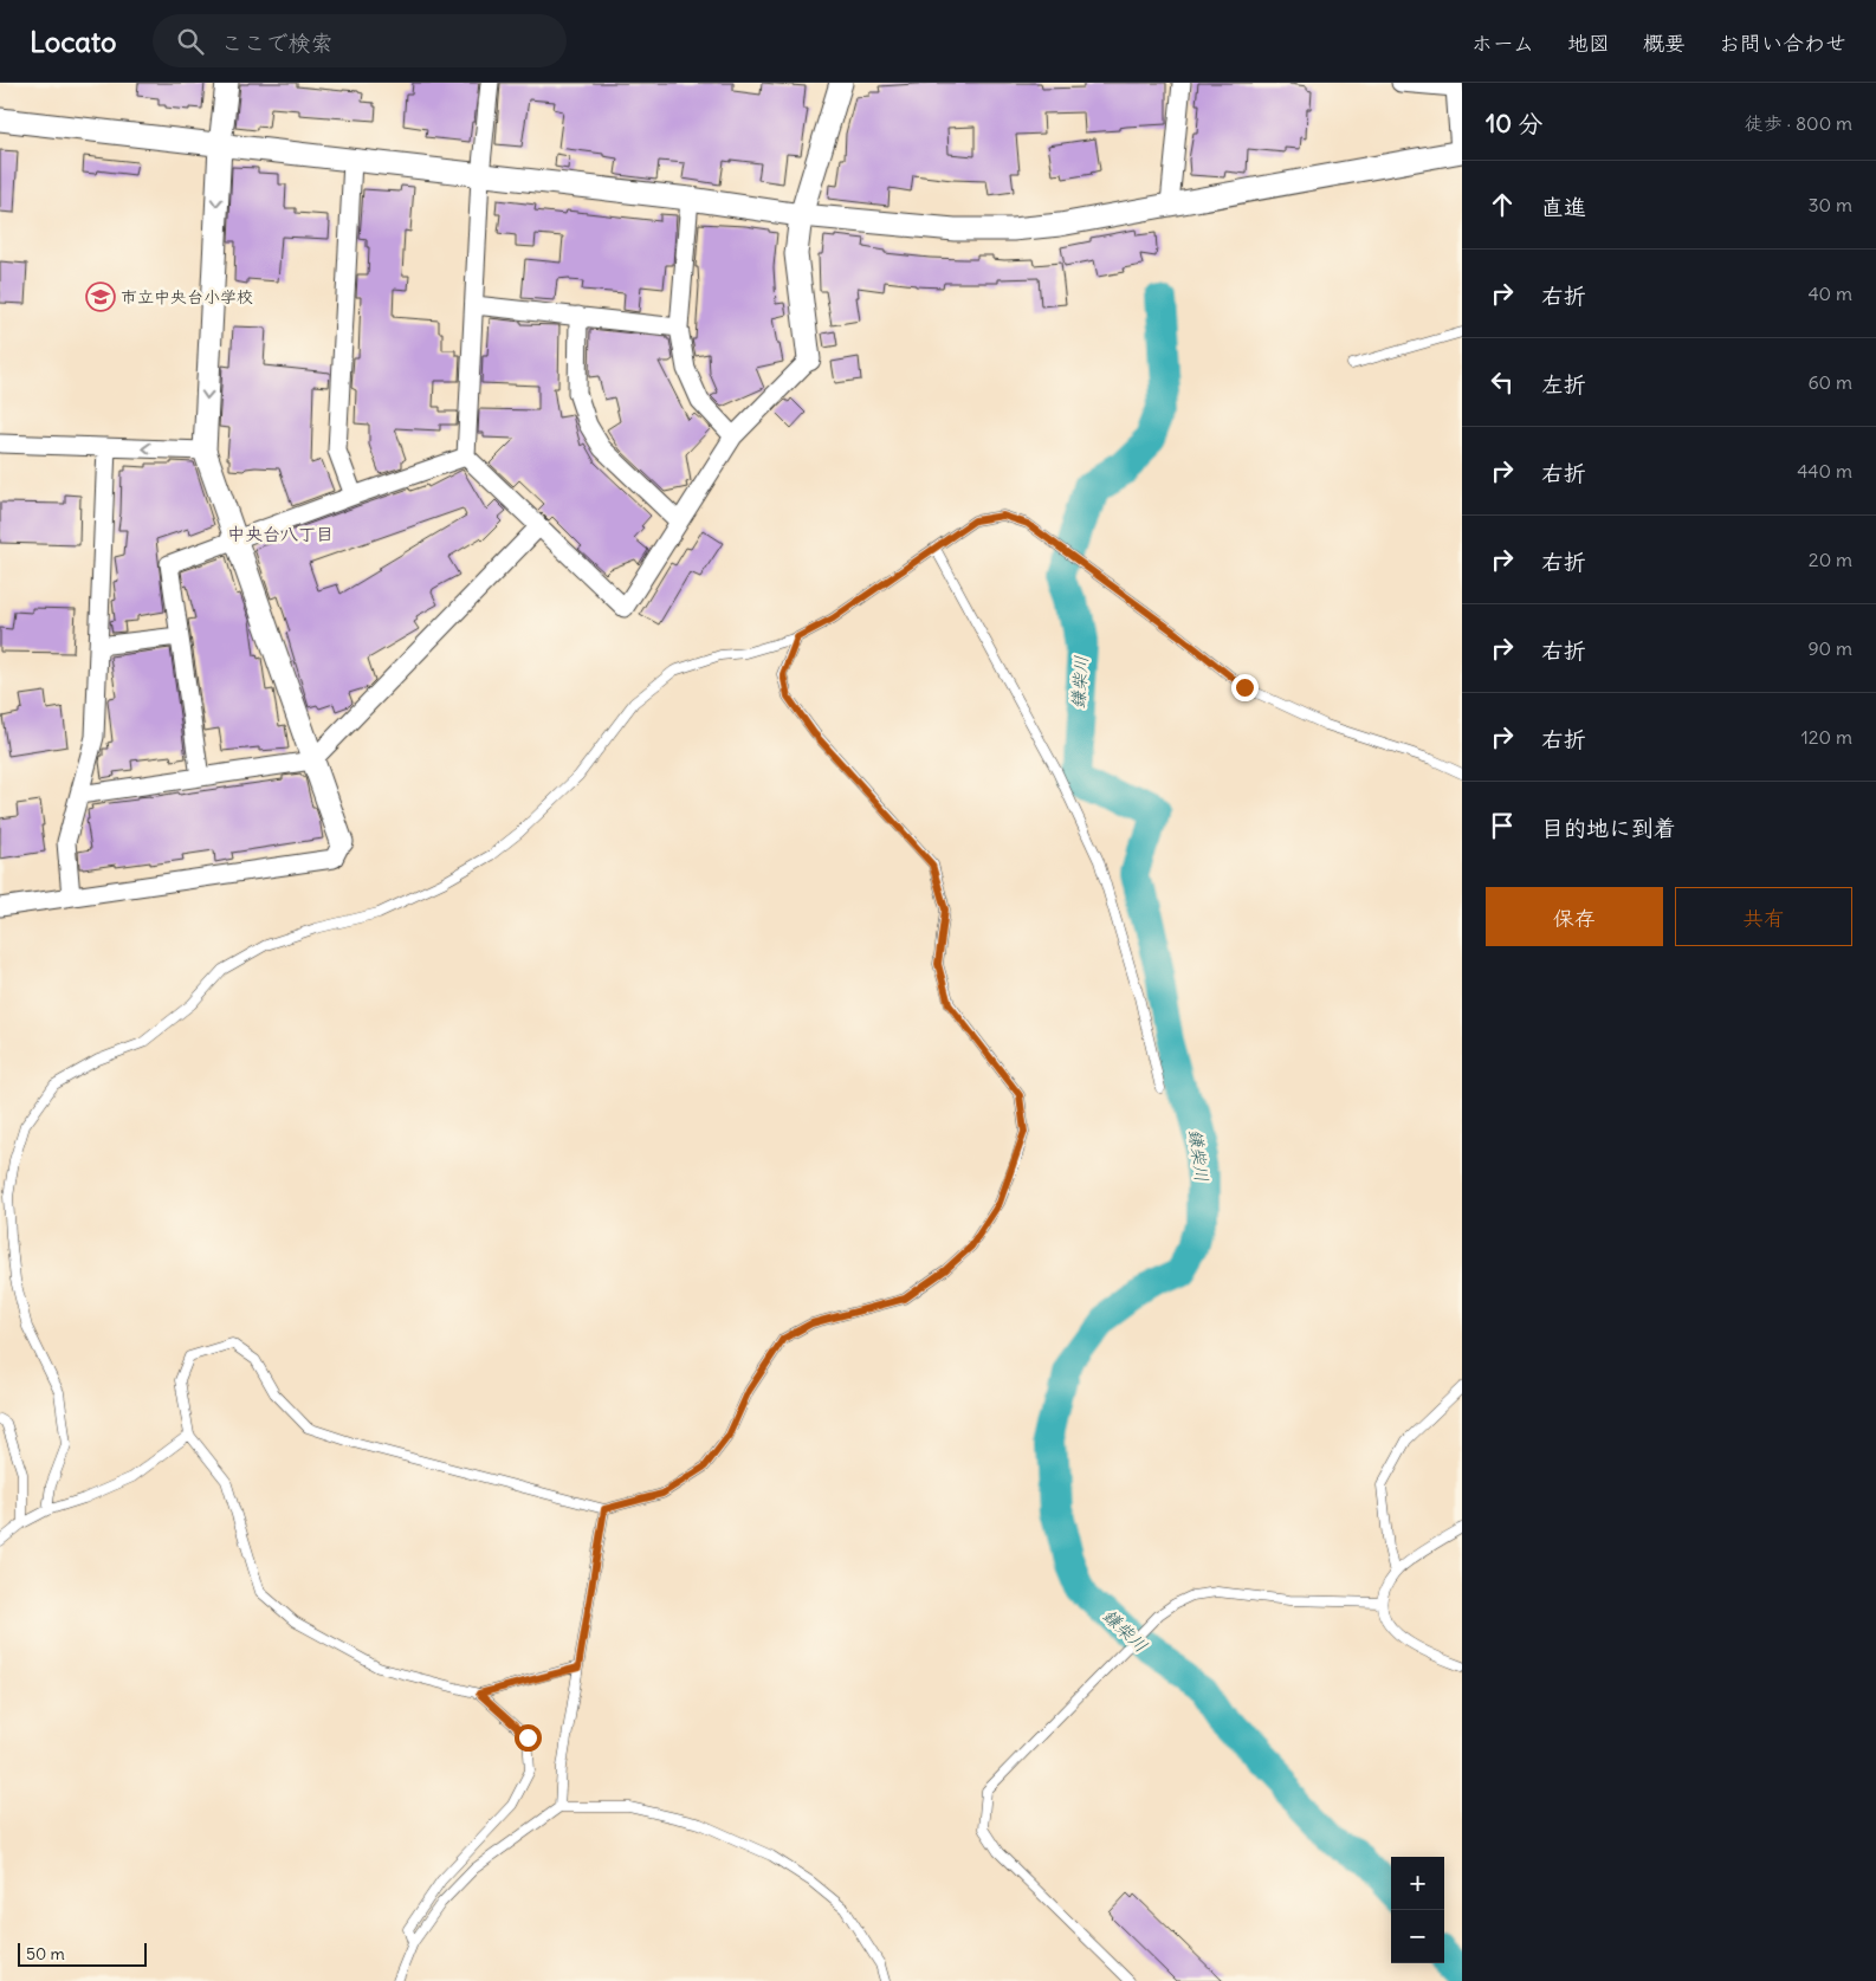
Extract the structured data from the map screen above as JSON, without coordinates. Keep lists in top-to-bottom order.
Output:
{
  "districts": ["中央台八丁目"],
  "water": ["鎌柴川"],
  "places": {
    "school or university": ["市立中央台小学校"]
  },
  "scale_bar": "50 m",
  "page": {
    "header": "Locato",
    "search": "ここで検索",
    "nav": [
      "ホーム",
      "地図",
      "概要",
      "お問い合わせ"
    ],
    "heading": ["10 分", "徒歩 · 800 m"],
    "list": [
      ["直進", "30 m"],
      ["右折", "40 m"],
      ["左折", "60 m"],
      ["右折", "440 m"],
      ["右折", "20 m"],
      ["右折", "90 m"],
      ["右折", "120 m"],
      "目的地に到着"
    ],
    "buttons": ["保存", "共有"],
    "map_buttons": ["+", "−"],
    "scale": "50 m"
  }
}
